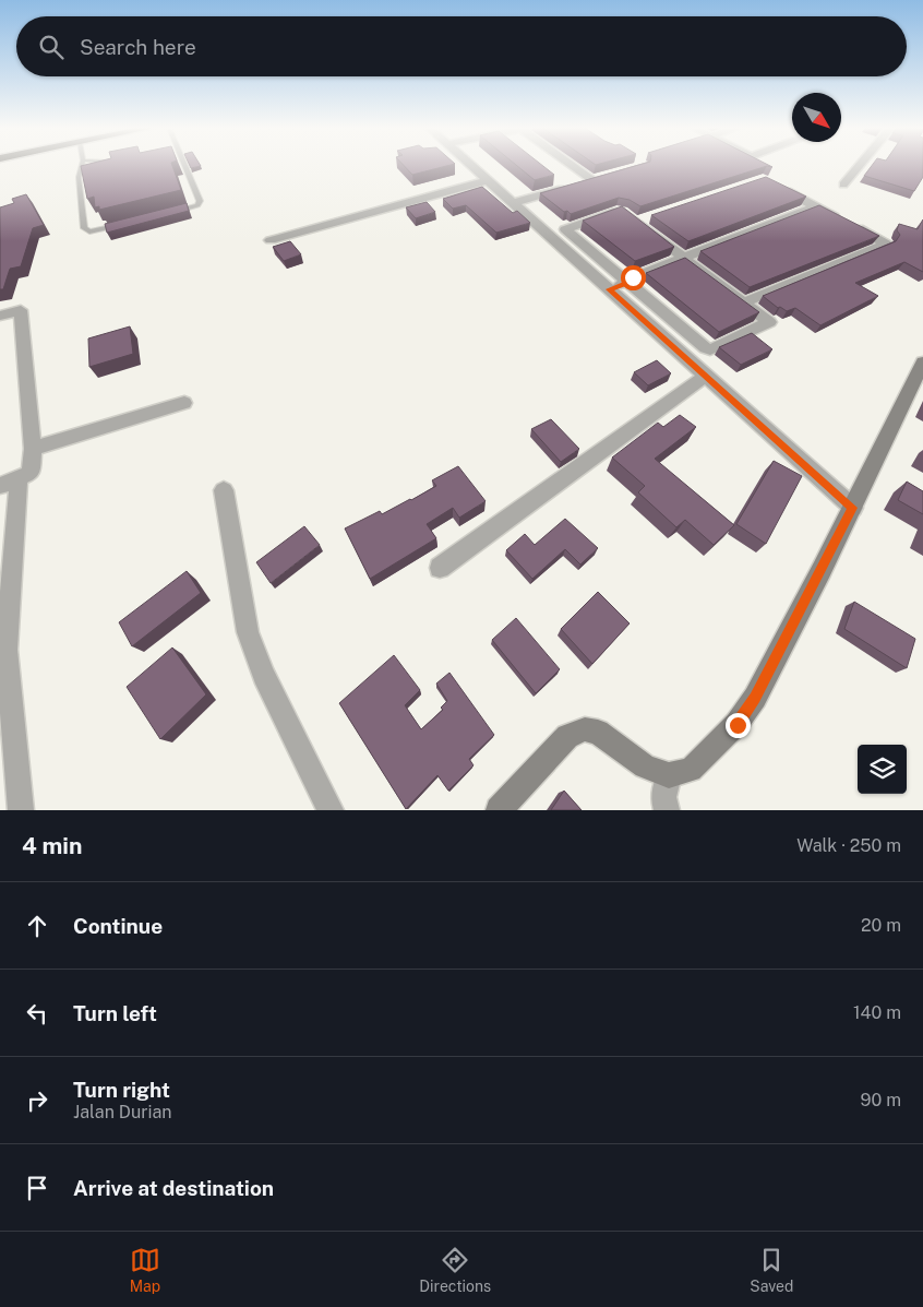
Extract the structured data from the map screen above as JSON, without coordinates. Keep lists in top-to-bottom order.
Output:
{
  "north": "bottom right",
  "page": {
    "search": "Search here",
    "heading": ["4 min", "Walk · 250 m"],
    "list": [
      ["Continue", "20 m"],
      ["Turn left", "140 m"],
      ["Turn right", "Jalan Durian", "90 m"],
      "Arrive at destination"
    ],
    "nav": ["Map", "Directions", "Saved"]
  }
}
